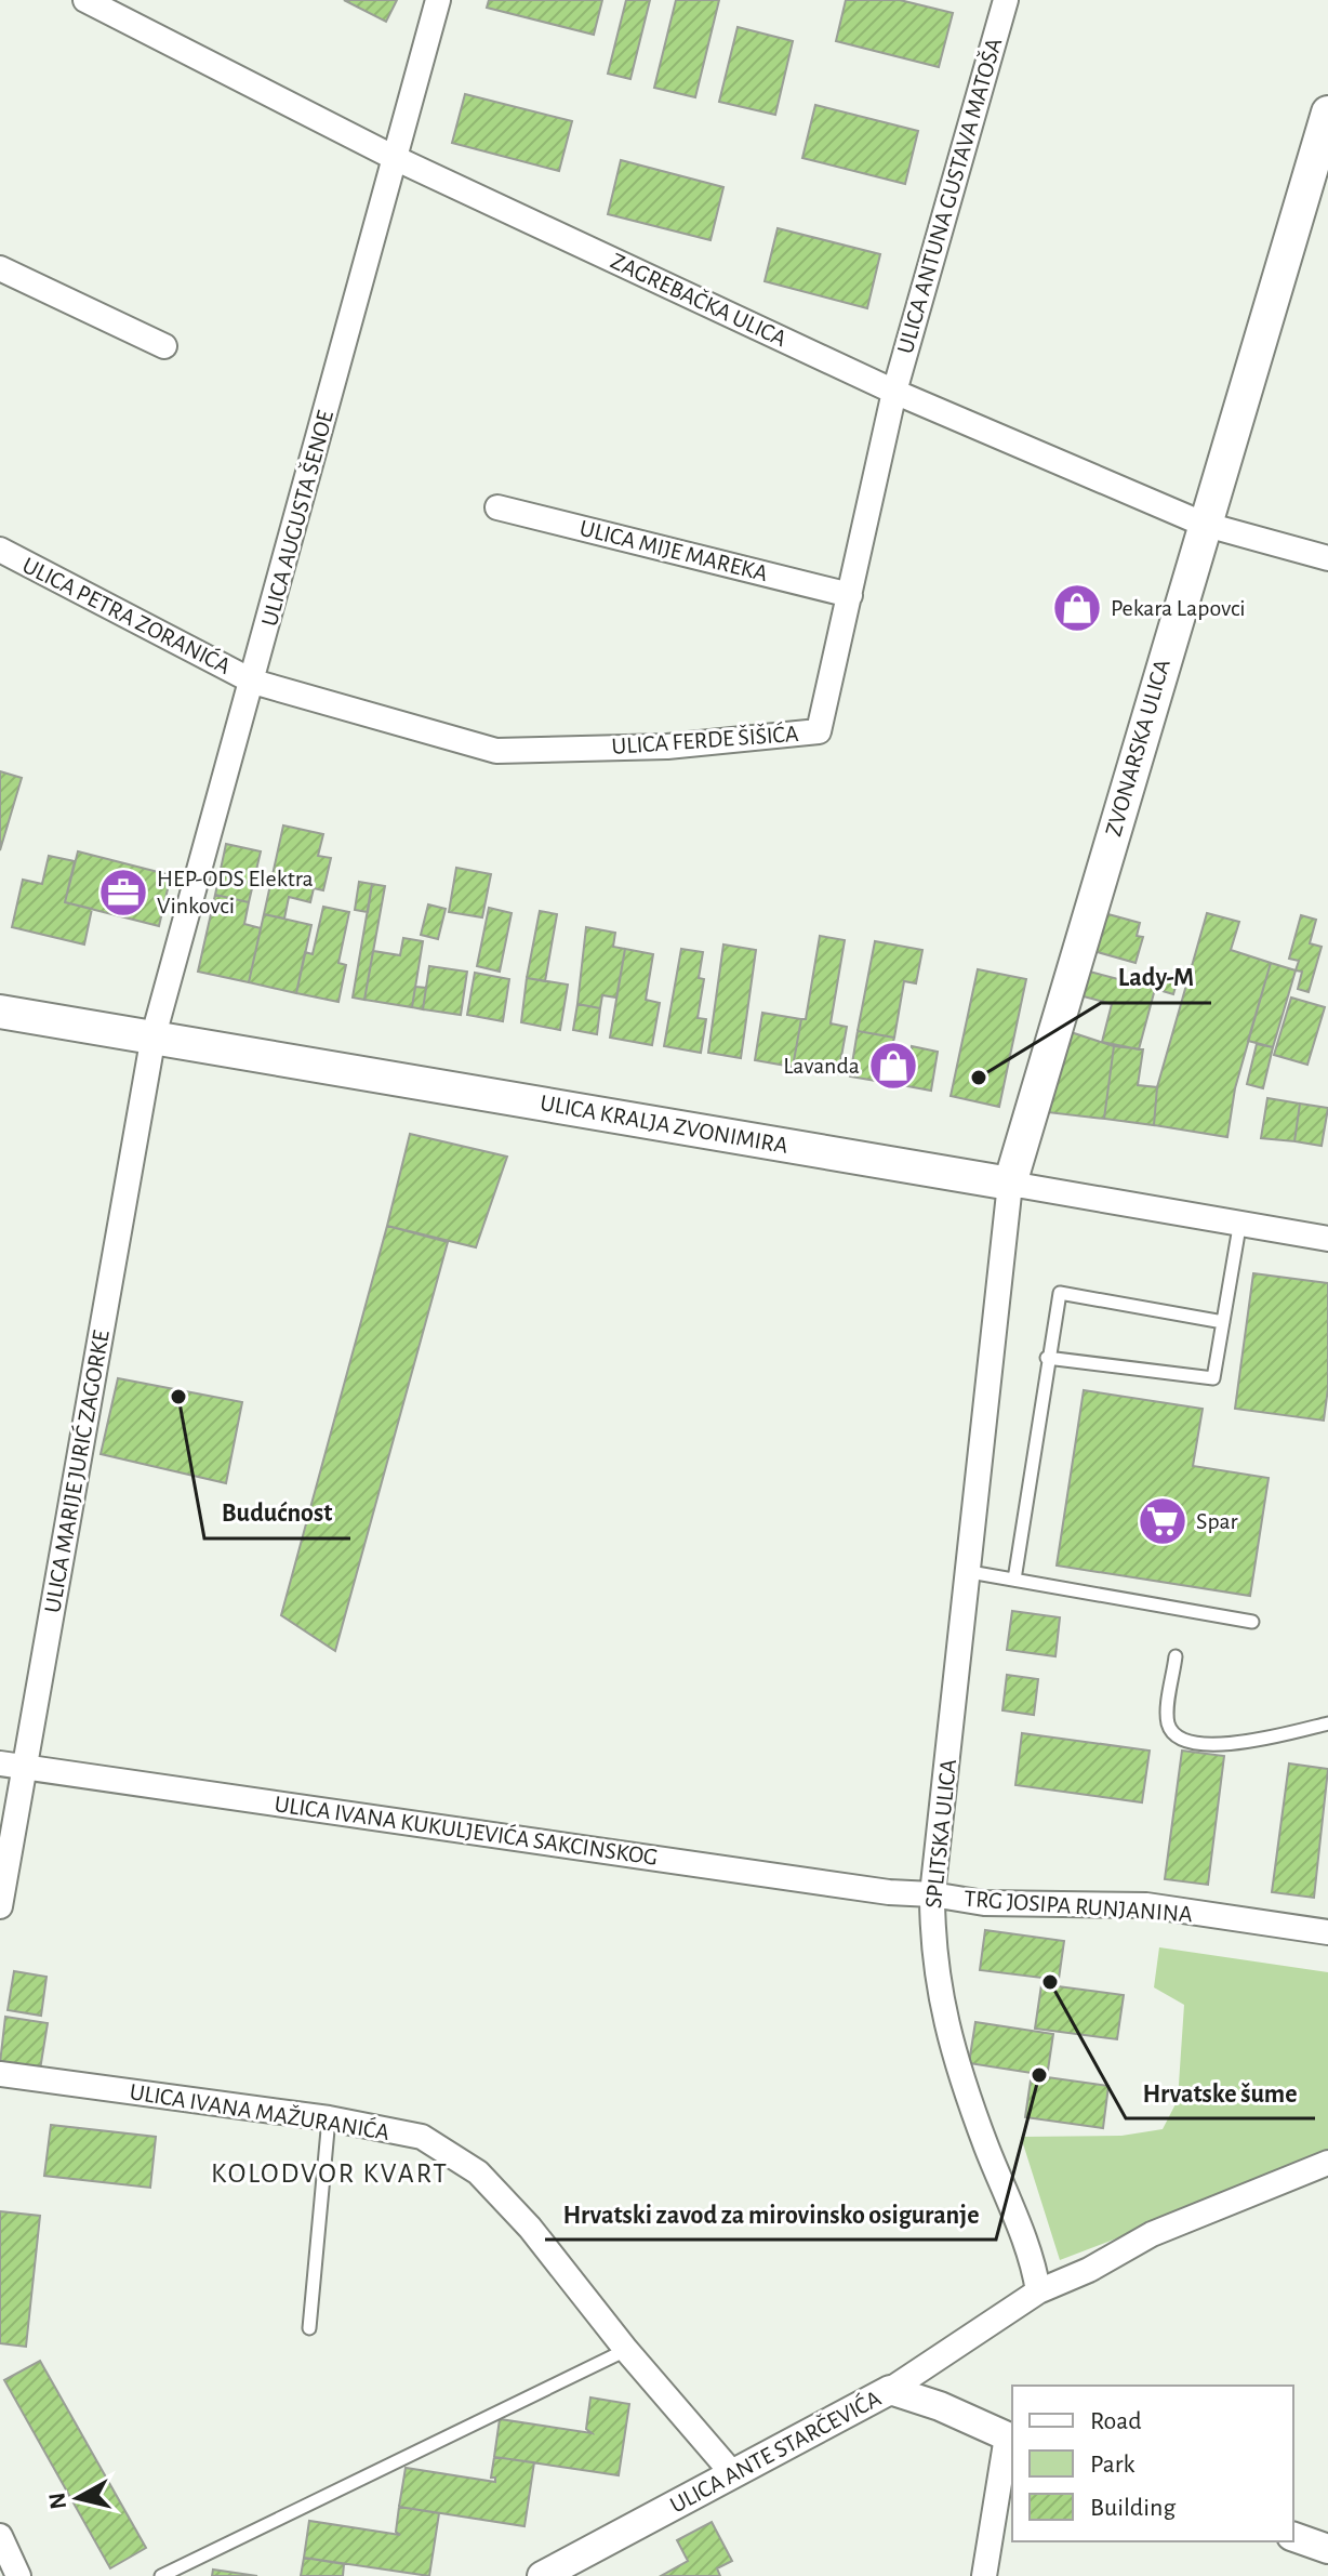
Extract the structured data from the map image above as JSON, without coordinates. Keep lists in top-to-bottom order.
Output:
{
  "streets": {
    "main road": ["ZVONARSKA ULICA", "ULICA KRALJA ZVONIMIRA"],
    "street": [
      "ULICA ANTUNA GUSTAVA MATOŠA",
      "ZAGREBAČKA ULICA",
      "ULICA AUGUSTA ŠENOE",
      "ULICA MIJE MAREKA",
      "ULICA PETRA ZORANIĆA",
      "ULICA FERDE ŠIŠIĆA",
      "ULICA MARIJE JURIĆ ZAGORKE",
      "ULICA IVANA KUKULJEVIĆA SAKCINSKOG",
      "SPLITSKA ULICA",
      "TRG JOSIPA RUNJANINA",
      "ULICA IVANA MAŽURANIĆA",
      "ULICA ANTE STARČEVIĆA"
    ]
  },
  "crossings": [
    ["ULICA ANTUNA GUSTAVA MATOŠA", "ZAGREBAČKA ULICA"],
    ["ULICA ANTUNA GUSTAVA MATOŠA", "ULICA FERDE ŠIŠIĆA"],
    ["ZAGREBAČKA ULICA", "ULICA AUGUSTA ŠENOE"],
    ["ZAGREBAČKA ULICA", "ULICA FERDE ŠIŠIĆA"],
    ["ZAGREBAČKA ULICA", "ZVONARSKA ULICA"],
    ["ULICA AUGUSTA ŠENOE", "ULICA PETRA ZORANIĆA"],
    ["ULICA AUGUSTA ŠENOE", "ULICA FERDE ŠIŠIĆA"],
    ["ULICA AUGUSTA ŠENOE", "ULICA KRALJA ZVONIMIRA"],
    ["ULICA AUGUSTA ŠENOE", "ULICA MARIJE JURIĆ ZAGORKE"],
    ["ULICA MIJE MAREKA", "ULICA FERDE ŠIŠIĆA"],
    ["ULICA PETRA ZORANIĆA", "ULICA FERDE ŠIŠIĆA"],
    ["ZVONARSKA ULICA", "ULICA KRALJA ZVONIMIRA"],
    ["ZVONARSKA ULICA", "SPLITSKA ULICA"],
    ["ULICA KRALJA ZVONIMIRA", "ULICA MARIJE JURIĆ ZAGORKE"],
    ["ULICA KRALJA ZVONIMIRA", "SPLITSKA ULICA"],
    ["ULICA MARIJE JURIĆ ZAGORKE", "ULICA IVANA KUKULJEVIĆA SAKCINSKOG"],
    ["ULICA IVANA KUKULJEVIĆA SAKCINSKOG", "SPLITSKA ULICA"],
    ["ULICA IVANA KUKULJEVIĆA SAKCINSKOG", "TRG JOSIPA RUNJANINA"],
    ["SPLITSKA ULICA", "TRG JOSIPA RUNJANINA"],
    ["ULICA IVANA MAŽURANIĆA", "ULICA ANTE STARČEVIĆA"]
  ],
  "districts": ["KOLODVOR KVART"],
  "places": {
    "shop": ["Pekara Lapovci", "Lavanda"],
    "office": ["HEP-ODS Elektra Vinkovci"],
    "other": [
      "Lady-M",
      "Budućnost",
      "Hrvatske šume",
      "Hrvatski zavod za mirovinsko osiguranje"
    ],
    "supermarket": ["Spar"]
  },
  "legend": ["Road", "Park", "Building"],
  "north": "left"
}
